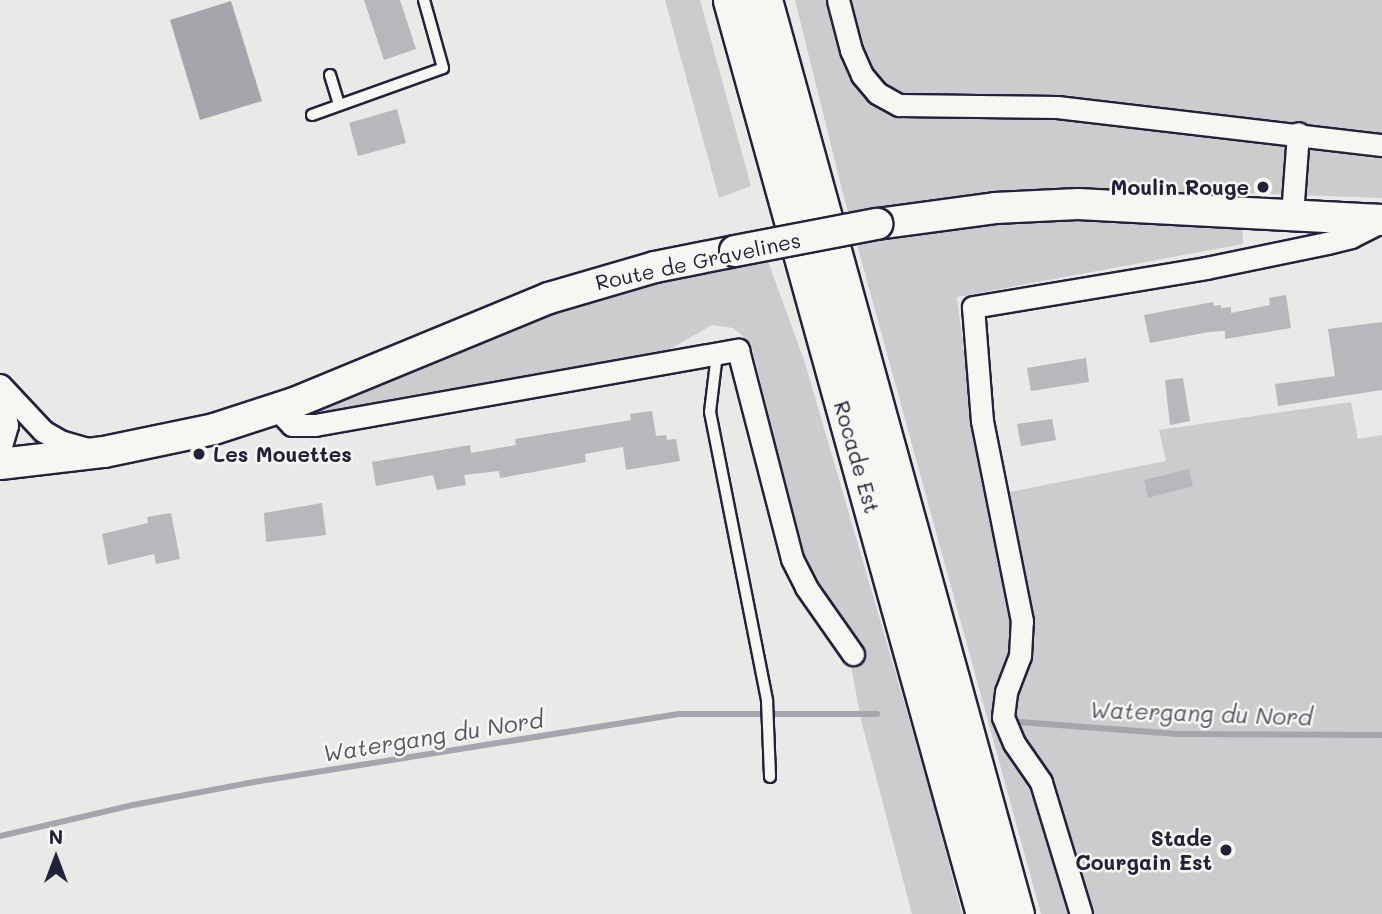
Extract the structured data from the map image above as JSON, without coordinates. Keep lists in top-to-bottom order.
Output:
{
  "streets": {
    "highway": ["Rocade Est"],
    "main road": ["Route de Gravelines"]
  },
  "water": ["Watergang du Nord"],
  "places": ["Moulin Rouge", "Les Mouettes", "Stade Courgain Est"],
  "north": "top"
}
